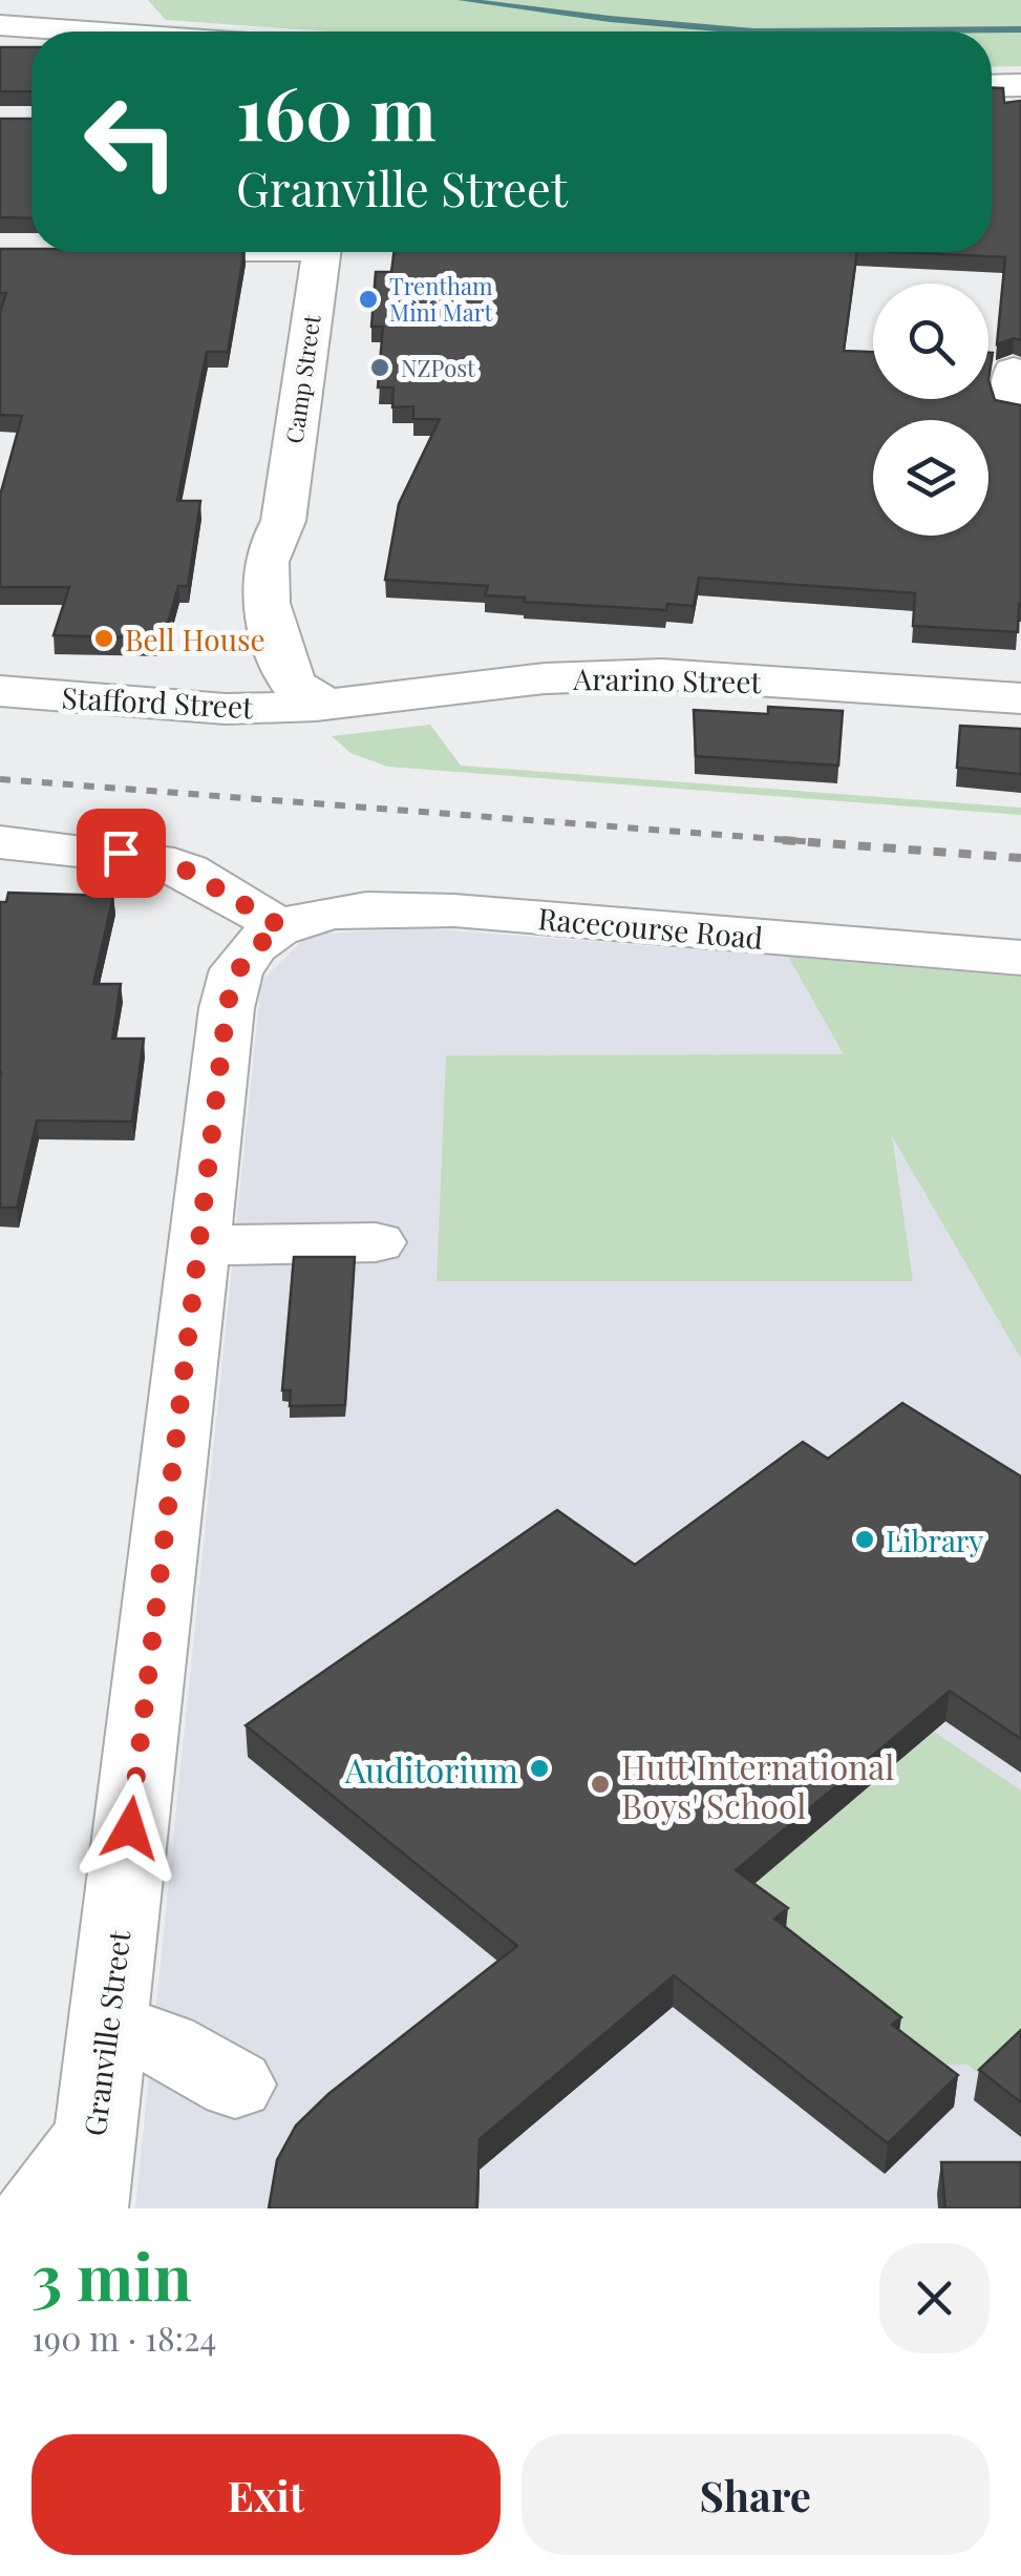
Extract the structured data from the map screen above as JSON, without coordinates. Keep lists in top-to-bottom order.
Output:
{
  "streets": {
    "street": [
      "Camp Street",
      "Ararino Street",
      "Stafford Street",
      "Racecourse Road",
      "Granville Street"
    ]
  },
  "crossings": [
    ["Camp Street", "Ararino Street"],
    ["Camp Street", "Stafford Street"],
    ["Ararino Street", "Stafford Street"],
    ["Racecourse Road", "Granville Street"]
  ],
  "places": [
    "Trentham Mini Mart",
    "NZPost",
    "Bell House",
    "Library",
    "Auditorium",
    "Hutt International Boys' School"
  ],
  "page": {
    "turn": ["160 m", "Granville Street"],
    "heading": ["3 min", "190 m · 18:24"],
    "buttons": ["Exit", "Share"]
  }
}
